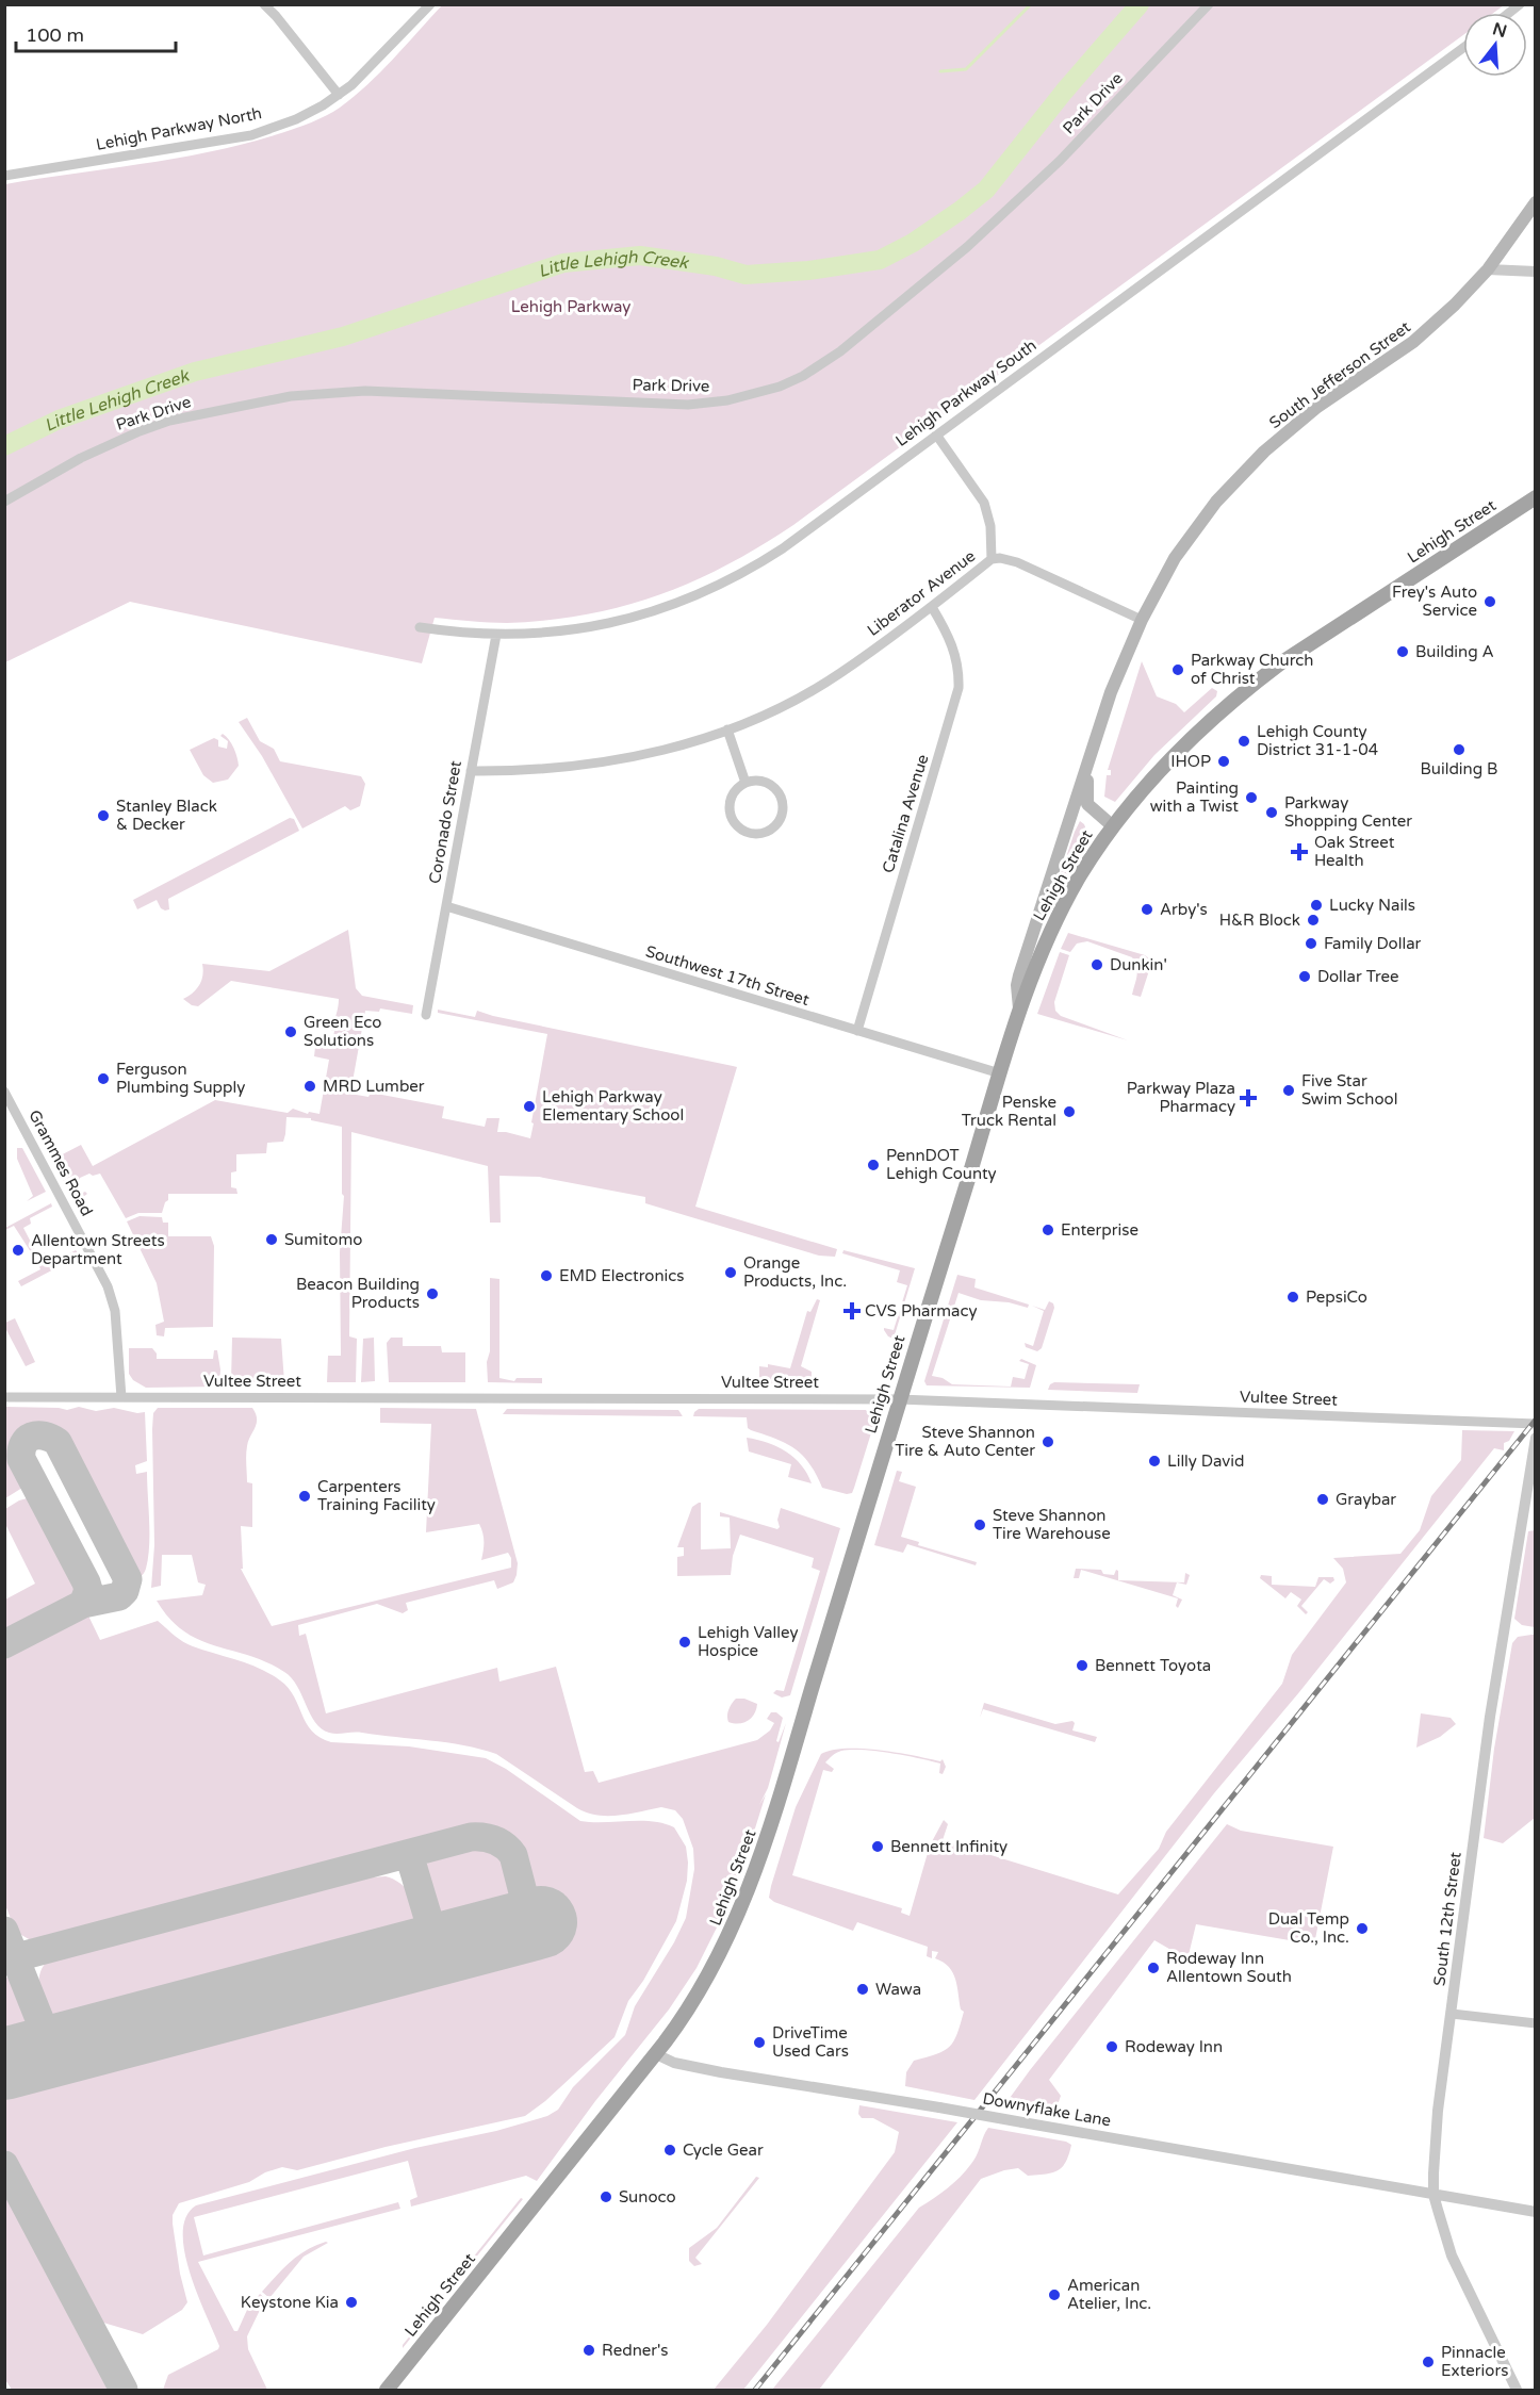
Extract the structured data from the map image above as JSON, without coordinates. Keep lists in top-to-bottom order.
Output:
{
  "streets": {
    "main road": ["South Jefferson Street", "Lehigh Street"],
    "street": [
      "Park Drive",
      "Lehigh Parkway North",
      "Lehigh Parkway South",
      "Liberator Avenue",
      "Catalina Avenue",
      "Coronado Street",
      "Southwest 17th Street",
      "Grammes Road",
      "Vultee Street",
      "South 12th Street",
      "Downyflake Lane"
    ]
  },
  "crossings": [
    ["South Jefferson Street", "Lehigh Street"],
    ["South Jefferson Street", "Liberator Avenue"],
    ["Lehigh Parkway South", "Coronado Street"],
    ["Lehigh Street", "Southwest 17th Street"],
    ["Lehigh Street", "Vultee Street"],
    ["Lehigh Street", "Downyflake Lane"],
    ["Liberator Avenue", "Catalina Avenue"],
    ["Liberator Avenue", "Coronado Street"],
    ["Catalina Avenue", "Southwest 17th Street"],
    ["Coronado Street", "Southwest 17th Street"],
    ["Grammes Road", "Vultee Street"],
    ["South 12th Street", "Downyflake Lane"]
  ],
  "water": ["Little Lehigh Creek"],
  "parks": ["Lehigh Parkway"],
  "places": {
    "other": [
      "Frey's Auto Service",
      "Building A",
      "Parkway Church of Christ",
      "Lehigh County District 31-1-04",
      "Building B",
      "IHOP",
      "Painting with a Twist",
      "Parkway Shopping Center",
      "Stanley Black & Decker",
      "Lucky Nails",
      "Arby's",
      "H&R Block",
      "Family Dollar",
      "Dunkin'",
      "Dollar Tree",
      "Green Eco Solutions",
      "Ferguson Plumbing Supply",
      "MRD Lumber",
      "Five Star Swim School",
      "Lehigh Parkway Elementary School",
      "Penske Truck Rental",
      "PennDOT Lehigh County",
      "Enterprise",
      "Sumitomo",
      "Allentown Streets Department",
      "Orange Products, Inc.",
      "EMD Electronics",
      "Beacon Building Products",
      "PepsiCo",
      "Steve Shannon Tire & Auto Center",
      "Lilly David",
      "Carpenters Training Facility",
      "Graybar",
      "Steve Shannon Tire Warehouse",
      "Lehigh Valley Hospice",
      "Bennett Toyota",
      "Bennett Infinity",
      "Dual Temp Co., Inc.",
      "Rodeway Inn Allentown South",
      "Wawa",
      "DriveTime Used Cars",
      "Rodeway Inn",
      "Cycle Gear",
      "Sunoco",
      "American Atelier, Inc.",
      "Keystone Kia",
      "Redner's",
      "Pinnacle Exteriors"
    ],
    "health": ["Oak Street Health", "Parkway Plaza Pharmacy", "CVS Pharmacy"]
  },
  "scale_bar": "100 m",
  "north": "top"
}
